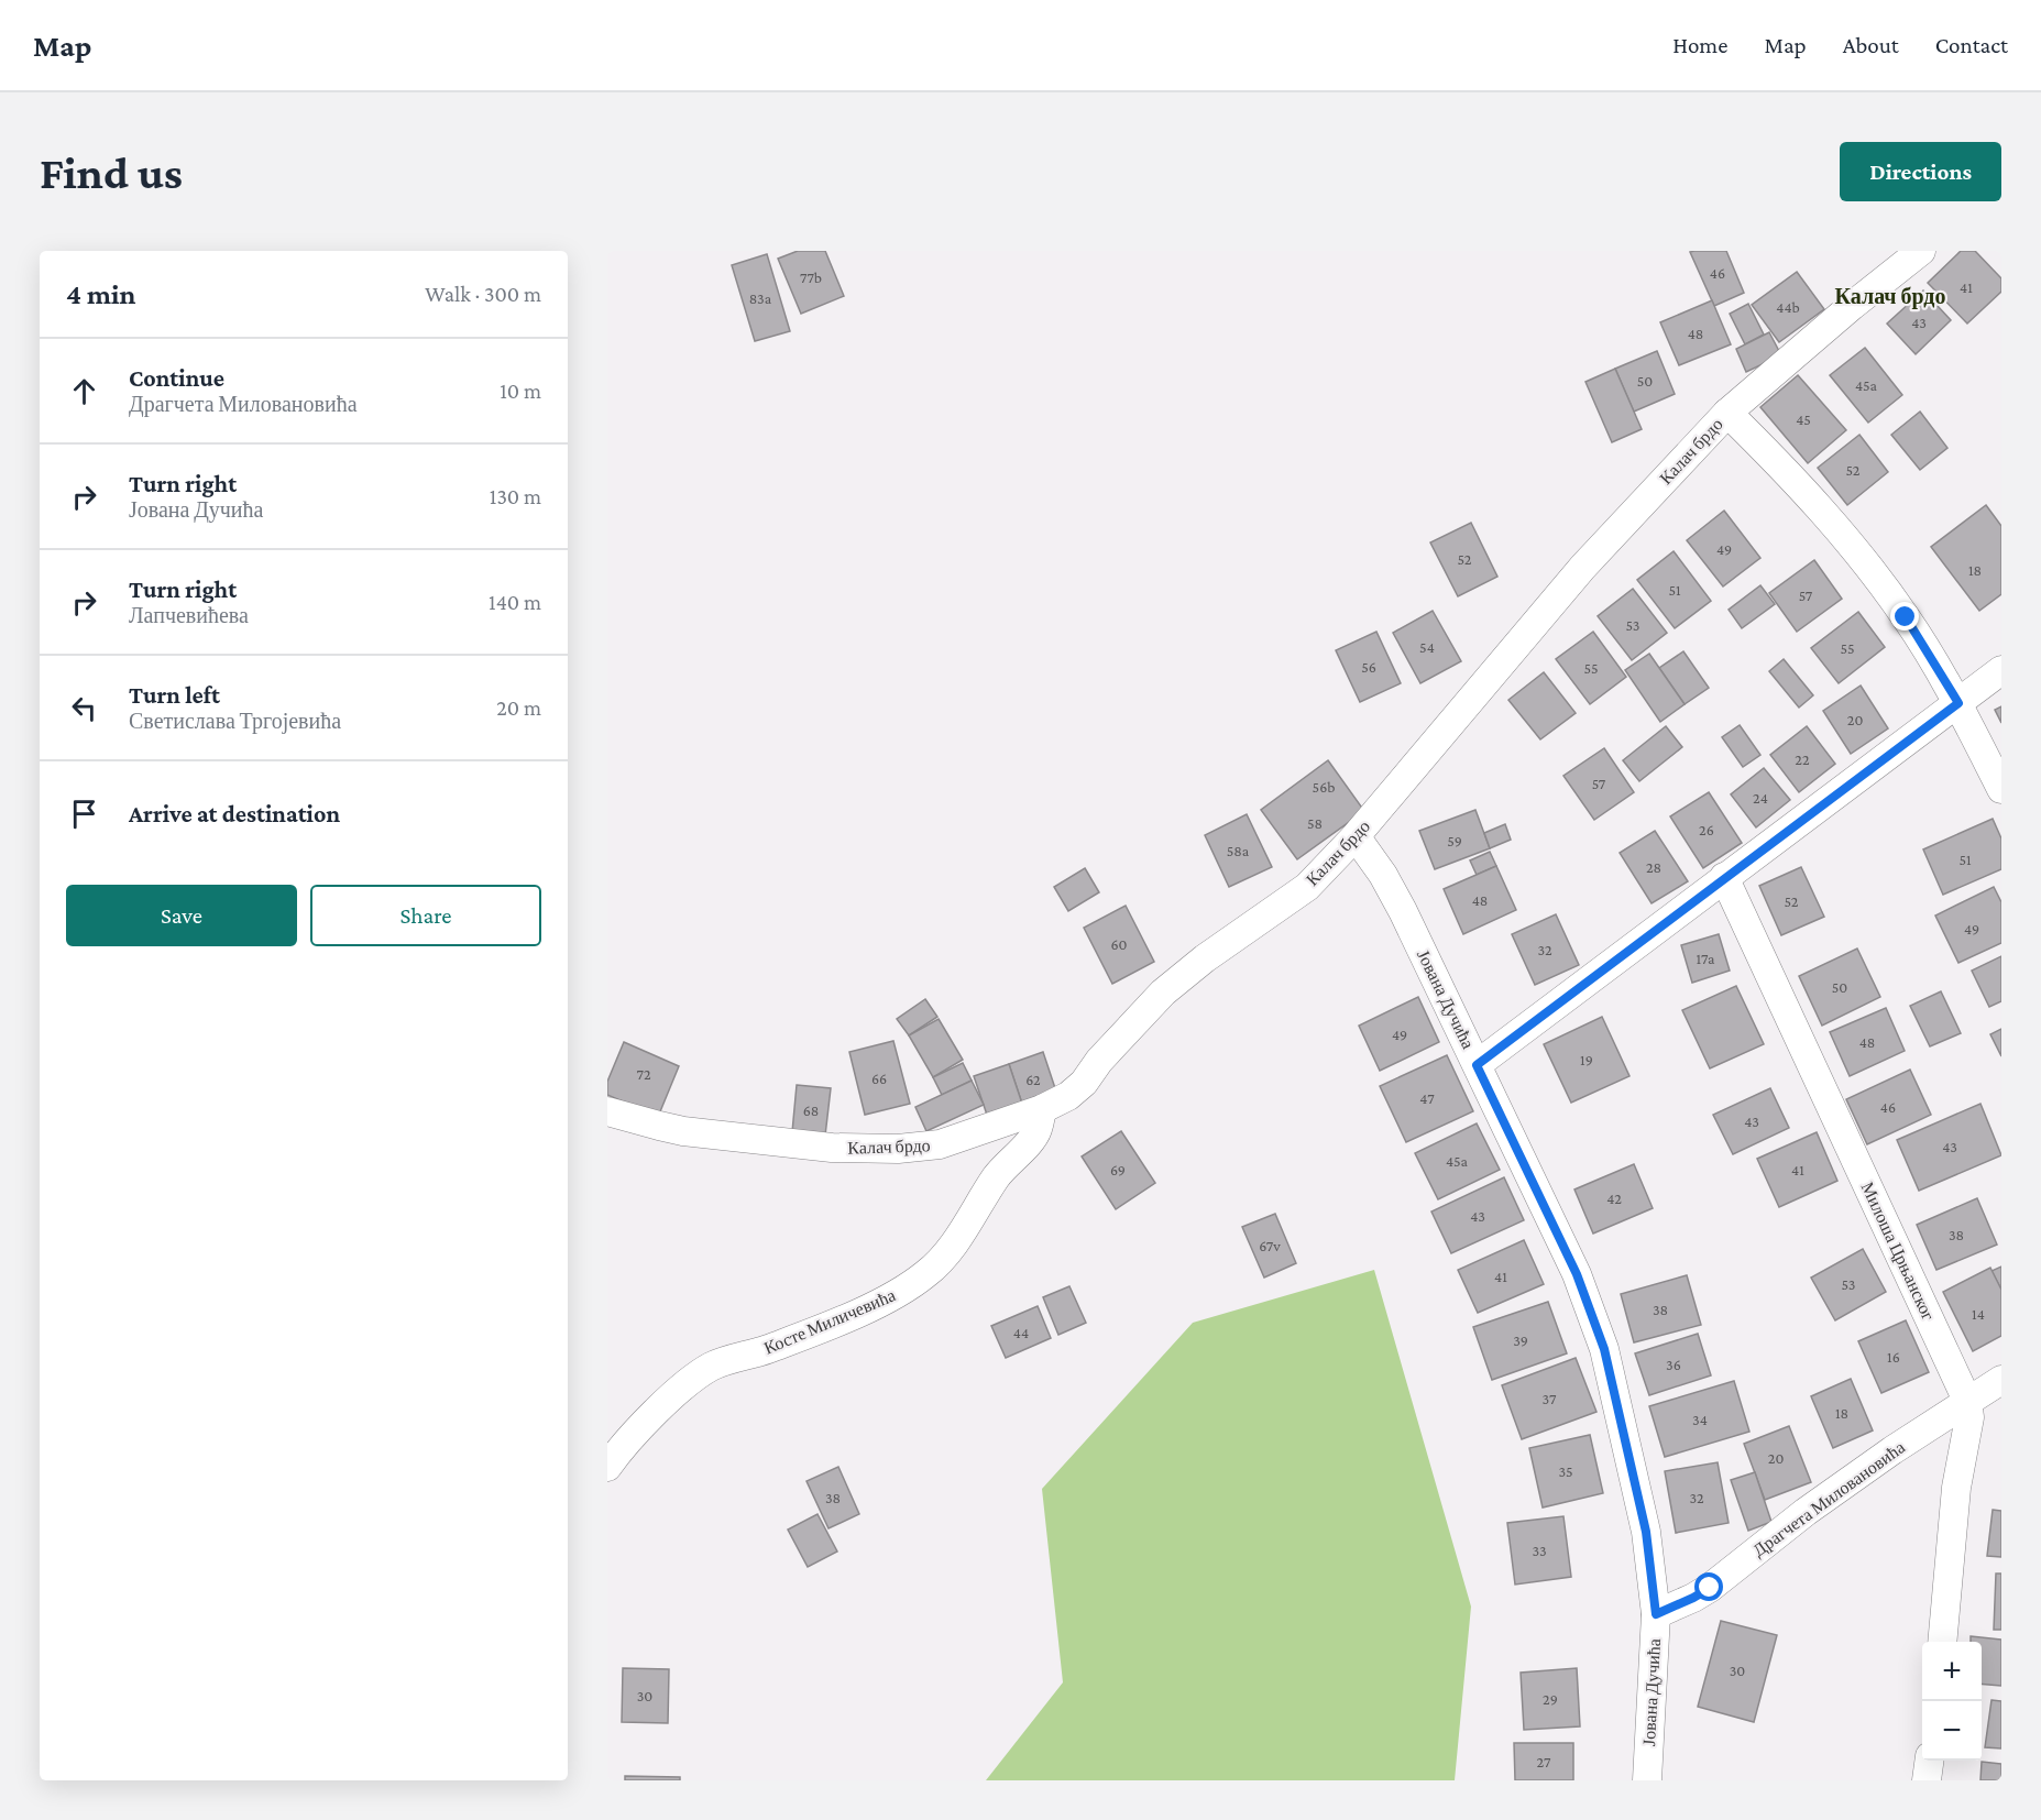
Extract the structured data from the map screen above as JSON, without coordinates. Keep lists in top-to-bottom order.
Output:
{
  "streets": {
    "street": [
      "Калач брдо",
      "Јована Дучића",
      "Милоша Црњанског",
      "Косте Миличевића",
      "Драгчета Миловановића"
    ]
  },
  "crossings": [
    ["Калач брдо", "Јована Дучића"],
    ["Калач брдо", "Косте Миличевића"],
    ["Јована Дучића", "Драгчета Миловановића"],
    ["Милоша Црњанског", "Драгчета Миловановића"]
  ],
  "districts": ["Калач брдо"],
  "house_numbers": [
    "46",
    "77b",
    "41",
    "83a",
    "44b",
    "43",
    "48",
    "50",
    "45a",
    "45",
    "52",
    "49",
    "52",
    "18",
    "51",
    "57",
    "53",
    "54",
    "55",
    "56",
    "55",
    "20",
    "22",
    "57",
    "56b",
    "24",
    "58",
    "26",
    "59",
    "58a",
    "51",
    "28",
    "48",
    "52",
    "49",
    "60",
    "32",
    "17a",
    "50",
    "49",
    "48",
    "19",
    "72",
    "66",
    "62",
    "47",
    "46",
    "68",
    "43",
    "43",
    "45a",
    "69",
    "41",
    "42",
    "43",
    "38",
    "67v",
    "41",
    "53",
    "38",
    "14",
    "44",
    "39",
    "16",
    "36",
    "37",
    "18",
    "34",
    "20",
    "35",
    "38",
    "32",
    "33",
    "30",
    "30",
    "29",
    "27"
  ],
  "page": {
    "header": "Map",
    "nav": [
      "Home",
      "Map",
      "About",
      "Contact"
    ],
    "buttons": [
      "Directions",
      ["Save", "Share"]
    ],
    "title": "Find us",
    "heading": ["4 min", "Walk · 300 m"],
    "list": [
      ["Continue", "Драгчета Миловановића", "10 m"],
      ["Turn right", "Јована Дучића", "130 m"],
      ["Turn right", "Лапчевићева", "140 m"],
      ["Turn left", "Светислава Тргојевића", "20 m"],
      "Arrive at destination"
    ],
    "map_buttons": ["+", "−"]
  }
}
